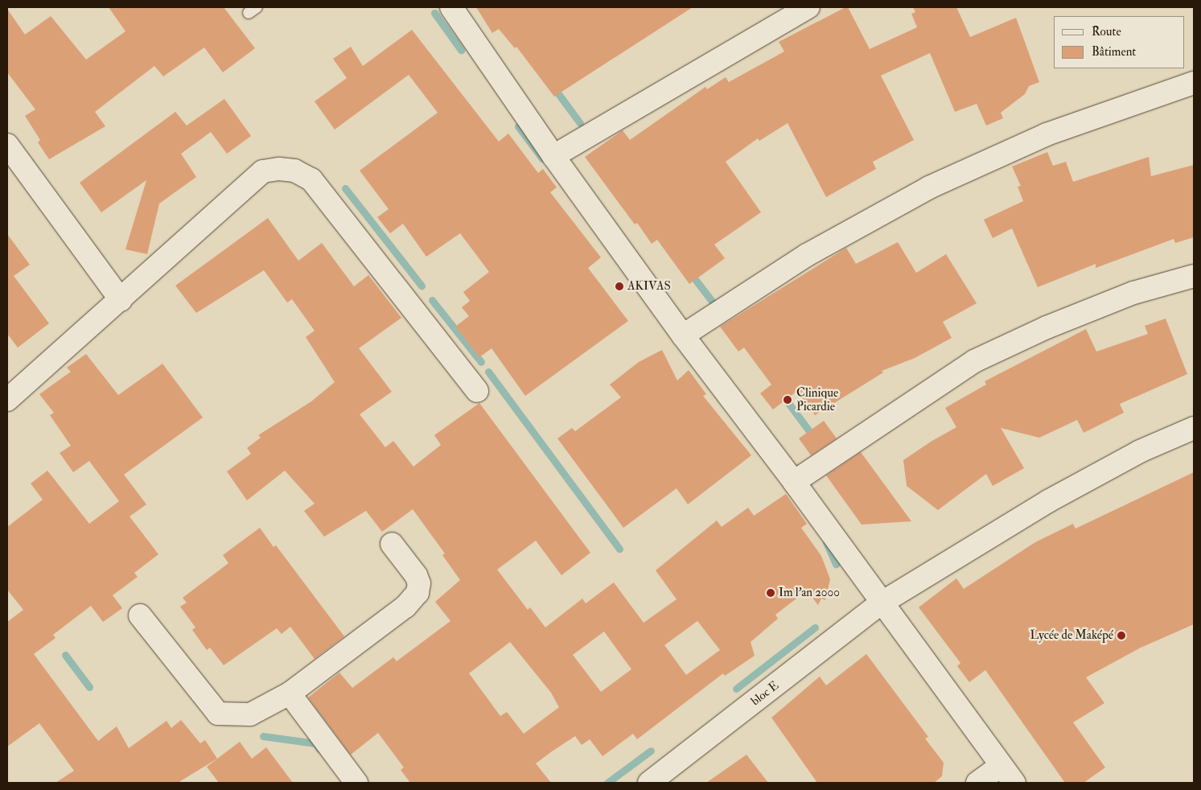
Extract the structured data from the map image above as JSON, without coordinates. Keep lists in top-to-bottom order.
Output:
{
  "streets": {
    "street": ["bloc E"]
  },
  "places": [
    "AKIVAS",
    "Clinique Picardie",
    "Im l'an 2000",
    "Lycée de Maképé"
  ],
  "legend": ["Route", "Bâtiment"]
}
